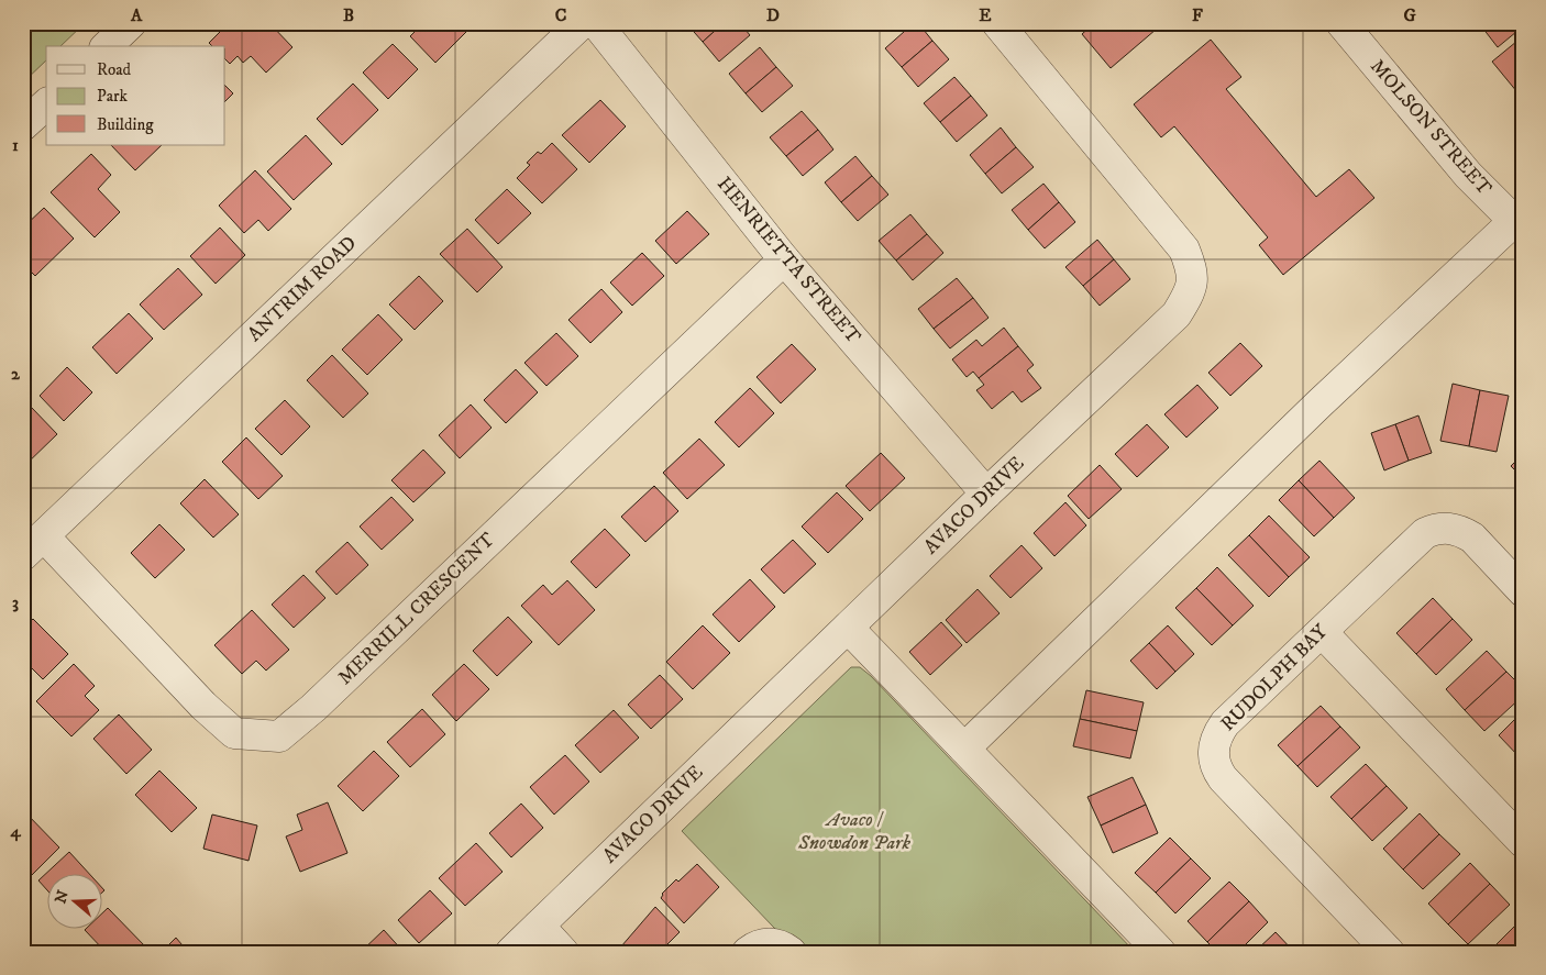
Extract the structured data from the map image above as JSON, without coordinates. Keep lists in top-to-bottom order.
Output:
{
  "streets": {
    "street": [
      "MOLSON STREET",
      "HENRIETTA STREET",
      "ANTRIM ROAD",
      "AVACO DRIVE",
      "MERRILL CRESCENT",
      "RUDOLPH BAY"
    ]
  },
  "crossings": [
    ["HENRIETTA STREET", "AVACO DRIVE"],
    ["HENRIETTA STREET", "MERRILL CRESCENT"],
    ["ANTRIM ROAD", "MERRILL CRESCENT"]
  ],
  "parks": ["Avaco / Snowdon Park"],
  "legend": ["Road", "Park", "Building"],
  "north": "left",
  "grid": {
    "columns": [
      "A",
      "B",
      "C",
      "D",
      "E",
      "F",
      "G"
    ],
    "rows": [
      "1",
      "2",
      "3",
      "4"
    ]
  }
}
